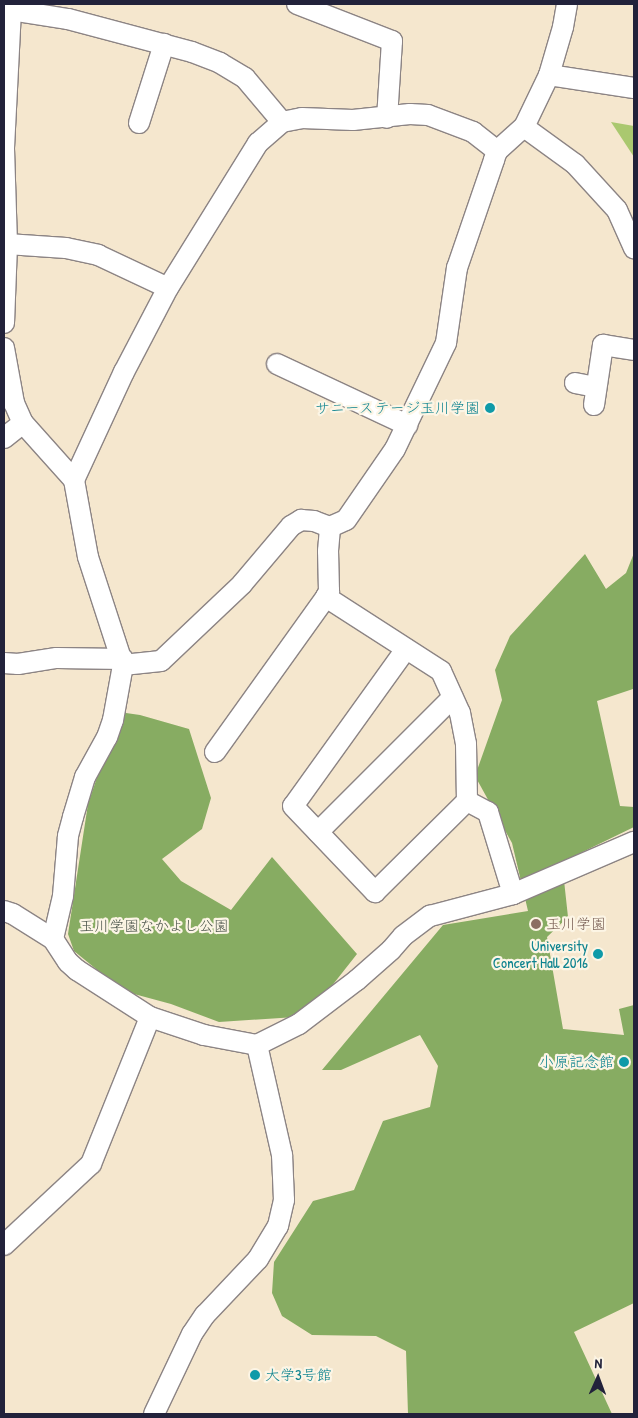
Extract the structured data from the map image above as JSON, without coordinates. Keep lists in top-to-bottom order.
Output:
{
  "parks": ["玉川学園なかよし公園"],
  "places": [
    "サニーステージ玉川学園",
    "玉川学園",
    "University Concert Hall 2016",
    "小原記念館",
    "大学3号館"
  ],
  "north": "top"
}
